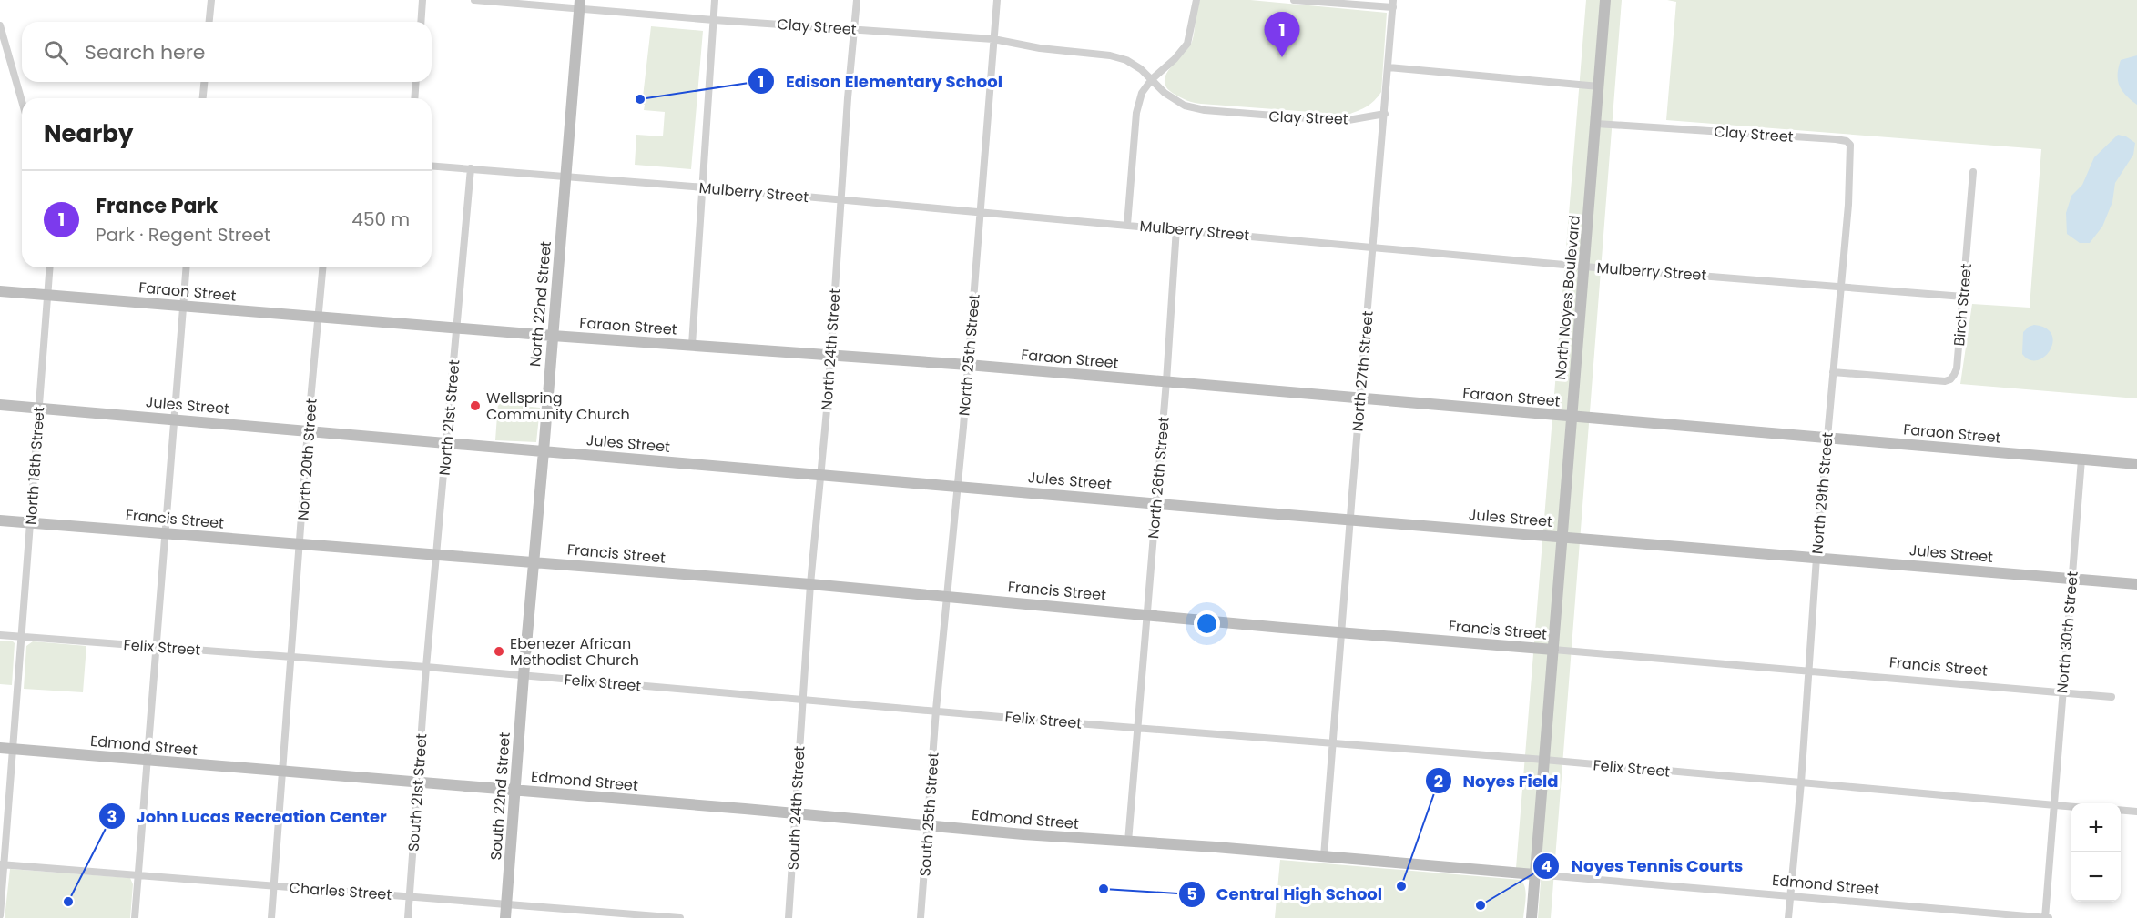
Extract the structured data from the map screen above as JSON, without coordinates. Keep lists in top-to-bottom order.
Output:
{
  "streets": {
    "main road": [
      "Faraon Street",
      "North Noyes Boulevard",
      "North 22nd Street",
      "Jules Street",
      "Francis Street",
      "Edmond Street",
      "South 22nd Street"
    ],
    "street": [
      "Clay Street",
      "Mulberry Street",
      "Birch Street",
      "North 24th Street",
      "North 25th Street",
      "North 27th Street",
      "North 21st Street",
      "North 20th Street",
      "North 18th Street",
      "North 26th Street",
      "North 29th Street",
      "North 30th Street",
      "Felix Street",
      "South 21st Street",
      "South 24th Street",
      "South 25th Street",
      "Charles Street"
    ]
  },
  "crossings": [
    ["Clay Street", "North Noyes Boulevard"],
    ["Clay Street", "North 22nd Street"],
    ["Clay Street", "North 24th Street"],
    ["Clay Street", "North 25th Street"],
    ["Clay Street", "North 27th Street"],
    ["Clay Street", "North 29th Street"],
    ["Mulberry Street", "North Noyes Boulevard"],
    ["Mulberry Street", "North 22nd Street"],
    ["Mulberry Street", "Birch Street"],
    ["Mulberry Street", "North 24th Street"],
    ["Mulberry Street", "North 25th Street"],
    ["Mulberry Street", "North 27th Street"],
    ["Mulberry Street", "North 21st Street"],
    ["Mulberry Street", "North 26th Street"],
    ["Mulberry Street", "North 29th Street"],
    ["Faraon Street", "North Noyes Boulevard"],
    ["Faraon Street", "North 22nd Street"],
    ["Faraon Street", "North 24th Street"],
    ["Faraon Street", "North 25th Street"],
    ["Faraon Street", "North 27th Street"],
    ["Faraon Street", "North 21st Street"],
    ["Faraon Street", "North 20th Street"],
    ["Faraon Street", "North 18th Street"],
    ["Faraon Street", "North 26th Street"],
    ["Faraon Street", "North 29th Street"],
    ["Faraon Street", "North 30th Street"],
    ["North Noyes Boulevard", "Jules Street"],
    ["North Noyes Boulevard", "Francis Street"],
    ["North Noyes Boulevard", "Felix Street"],
    ["North Noyes Boulevard", "Edmond Street"],
    ["North 22nd Street", "Jules Street"],
    ["North 22nd Street", "Francis Street"],
    ["North 22nd Street", "Felix Street"],
    ["North 22nd Street", "South 22nd Street"],
    ["Birch Street", "North 29th Street"],
    ["North 24th Street", "Jules Street"],
    ["North 24th Street", "Francis Street"],
    ["North 24th Street", "Felix Street"],
    ["North 24th Street", "South 24th Street"],
    ["North 25th Street", "Jules Street"],
    ["North 25th Street", "Francis Street"],
    ["North 25th Street", "Felix Street"],
    ["North 25th Street", "South 25th Street"],
    ["North 27th Street", "Jules Street"],
    ["North 27th Street", "Francis Street"],
    ["North 27th Street", "Felix Street"],
    ["North 27th Street", "Edmond Street"],
    ["Jules Street", "North 21st Street"],
    ["Jules Street", "North 20th Street"],
    ["Jules Street", "North 18th Street"],
    ["Jules Street", "North 26th Street"],
    ["Jules Street", "North 29th Street"],
    ["Jules Street", "North 30th Street"],
    ["North 21st Street", "Francis Street"],
    ["North 21st Street", "Felix Street"],
    ["North 21st Street", "South 21st Street"],
    ["North 20th Street", "Francis Street"],
    ["North 20th Street", "Felix Street"],
    ["North 20th Street", "Edmond Street"],
    ["North 20th Street", "Charles Street"],
    ["North 18th Street", "Francis Street"],
    ["North 18th Street", "Felix Street"],
    ["North 18th Street", "Edmond Street"],
    ["North 18th Street", "Charles Street"],
    ["North 26th Street", "Francis Street"],
    ["North 26th Street", "Felix Street"],
    ["North 26th Street", "Edmond Street"],
    ["North 29th Street", "Francis Street"],
    ["North 29th Street", "Felix Street"],
    ["North 29th Street", "Edmond Street"],
    ["Francis Street", "North 30th Street"],
    ["North 30th Street", "Felix Street"],
    ["North 30th Street", "Edmond Street"],
    ["Felix Street", "South 21st Street"],
    ["Felix Street", "South 22nd Street"],
    ["Felix Street", "South 24th Street"],
    ["Felix Street", "South 25th Street"],
    ["Edmond Street", "South 21st Street"],
    ["Edmond Street", "South 22nd Street"],
    ["Edmond Street", "South 24th Street"],
    ["Edmond Street", "South 25th Street"],
    ["South 21st Street", "Charles Street"],
    ["South 22nd Street", "Charles Street"]
  ],
  "places": [
    "Edison Elementary School",
    "Wellspring Community Church",
    "Ebenezer African Methodist Church",
    "Noyes Field",
    "Central High School",
    "John Lucas Recreation Center",
    "Noyes Tennis Courts"
  ],
  "page": {
    "pins": "1",
    "search": "Search here",
    "heading": "Nearby",
    "list": [
      {
        "mark": "1",
        "name": "France Park",
        "note": "Park · Regent Street",
        "value": "450 m"
      }
    ],
    "map_buttons": ["+", "−"]
  }
}
